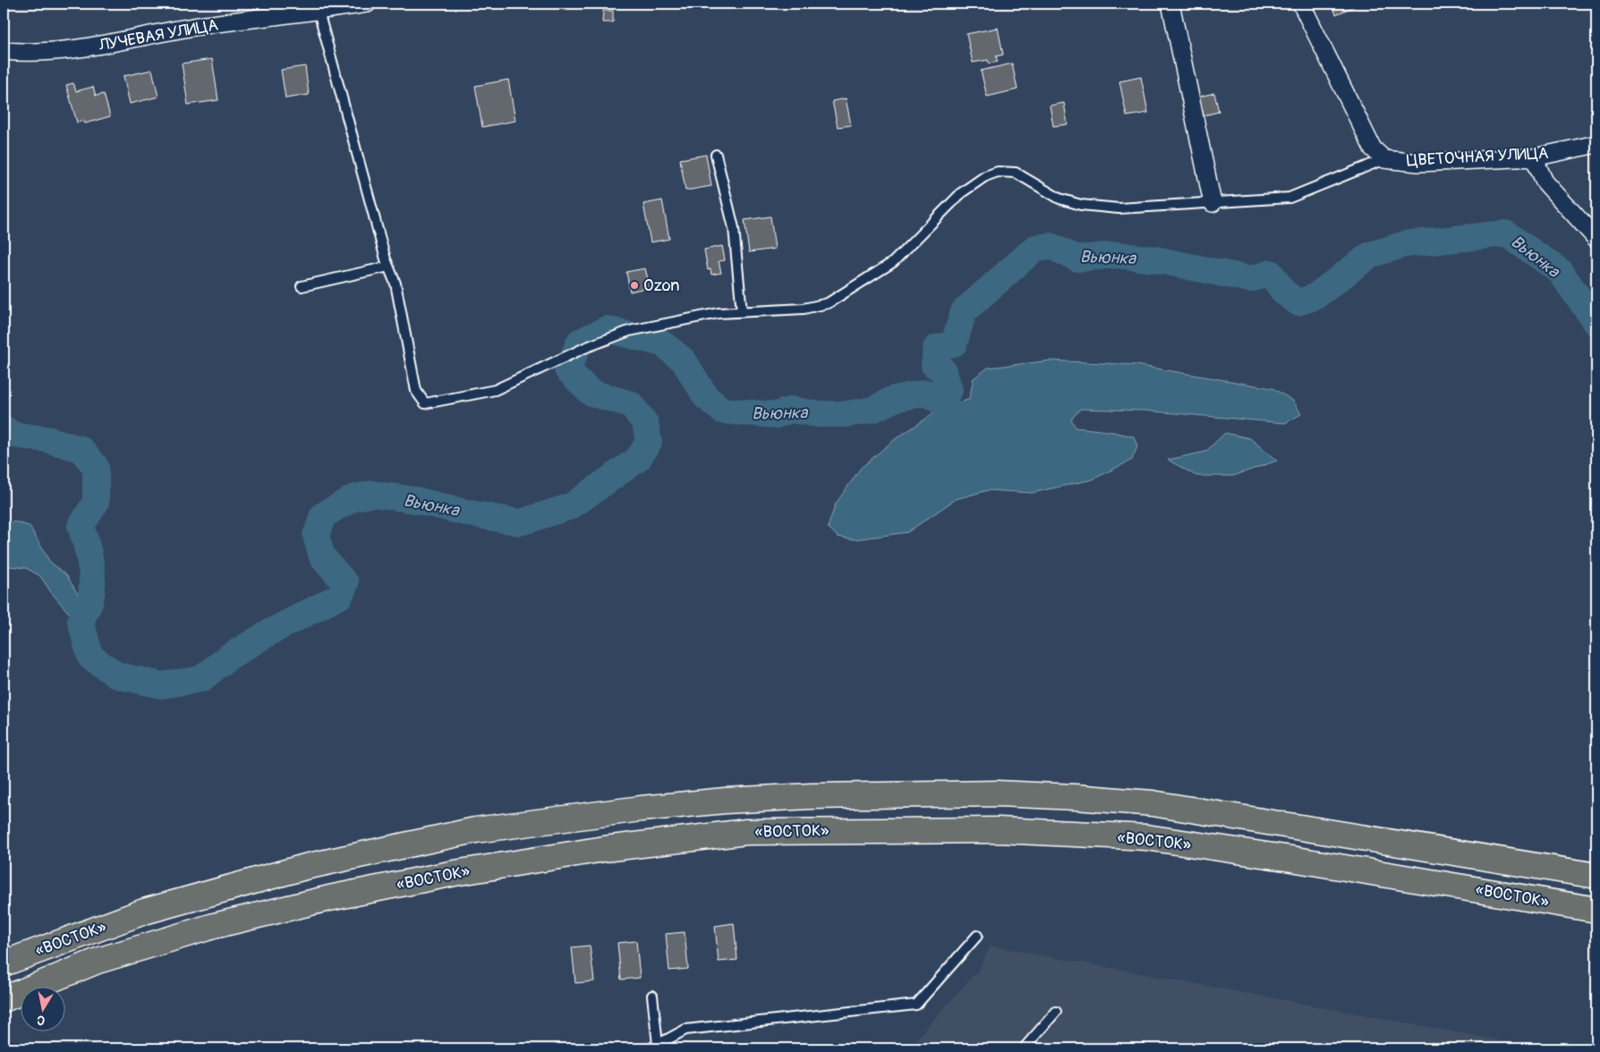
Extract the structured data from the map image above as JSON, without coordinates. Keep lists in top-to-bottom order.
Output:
{
  "streets": {
    "highway": ["«ВОСТОК»"],
    "street": ["ЛУЧЕВАЯ УЛИЦА", "ЦВЕТОЧНАЯ УЛИЦА"]
  },
  "water": ["Вьюнка"],
  "places": ["Ozon"],
  "north": "bottom"
}
